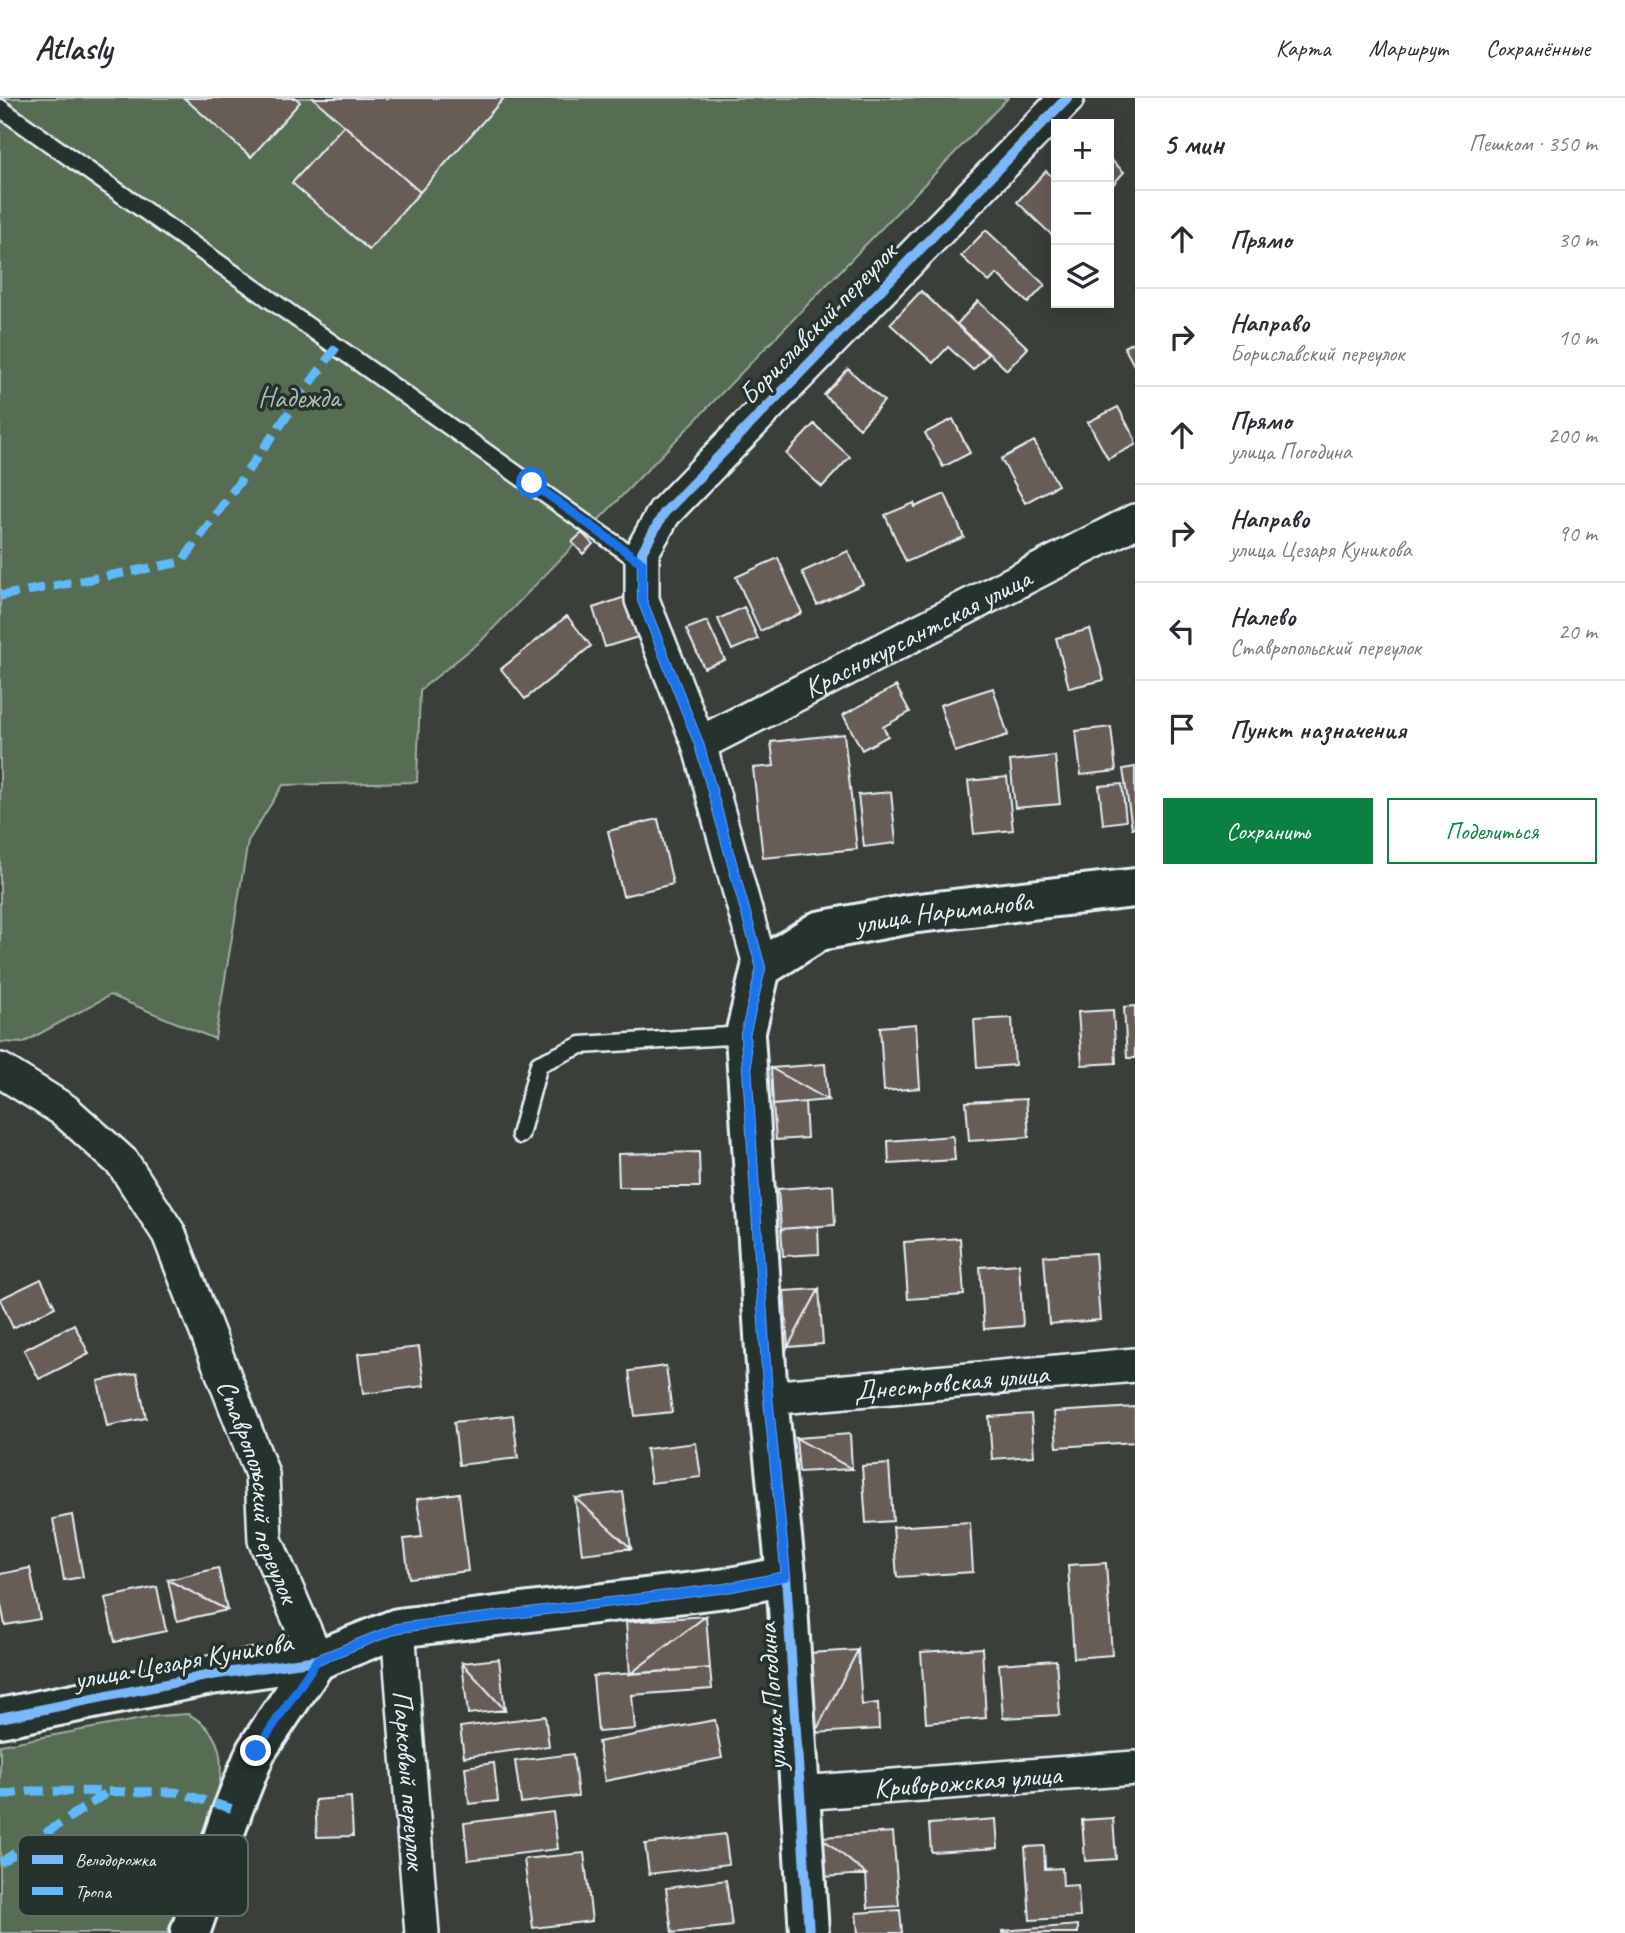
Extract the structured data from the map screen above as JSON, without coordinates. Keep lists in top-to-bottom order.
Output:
{
  "streets": {
    "street": [
      "Бориславский переулок",
      "Краснокурсантская улица",
      "улица Нариманова",
      "Днестровская улица",
      "Ставропольский переулок",
      "улица Цезаря Куникова",
      "улица Погодина",
      "Парковый переулок",
      "Криворожская улица"
    ]
  },
  "crossings": [
    ["Бориславский переулок", "улица Погодина"],
    ["Краснокурсантская улица", "улица Погодина"],
    ["улица Нариманова", "улица Погодина"],
    ["Днестровская улица", "улица Погодина"],
    ["Ставропольский переулок", "улица Цезаря Куникова"],
    ["улица Цезаря Куникова", "улица Погодина"],
    ["улица Цезаря Куникова", "Парковый переулок"],
    ["улица Погодина", "Криворожская улица"]
  ],
  "parks": ["Надежда"],
  "legend": ["Велодорожка", "Тропа"],
  "page": {
    "header": "Atlasly",
    "nav": ["Карта", "Маршрут", "Сохранённые"],
    "heading": ["5 мин", "Пешком · 350 m"],
    "map_buttons": ["+", "−"],
    "list": [
      ["Прямо", "30 m"],
      ["Направо", "Бориславский переулок", "10 m"],
      ["Прямо", "улица Погодина", "200 m"],
      ["Направо", "улица Цезаря Куникова", "90 m"],
      ["Налево", "Ставропольский переулок", "20 m"],
      "Пункт назначения"
    ],
    "buttons": ["Сохранить", "Поделиться"]
  }
}
